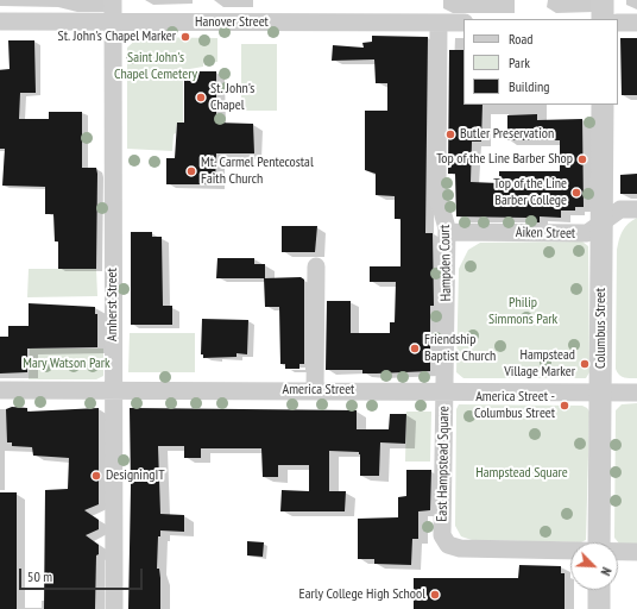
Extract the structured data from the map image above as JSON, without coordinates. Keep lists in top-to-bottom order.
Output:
{
  "streets": {
    "street": [
      "Hanover Street",
      "Aiken Street",
      "Hampden Court",
      "Amherst Street",
      "Columbus Street",
      "America Street",
      "East Hampstead Square"
    ]
  },
  "crossings": [
    ["Hanover Street", "Hampden Court"],
    ["Hanover Street", "Amherst Street"],
    ["Aiken Street", "Hampden Court"],
    ["Aiken Street", "Columbus Street"],
    ["Hampden Court", "America Street"],
    ["Hampden Court", "East Hampstead Square"],
    ["Amherst Street", "America Street"],
    ["Columbus Street", "America Street"],
    ["America Street", "East Hampstead Square"]
  ],
  "parks": [
    "Saint John's Chapel Cemetery",
    "Philip Simmons Park",
    "Mary Watson Park",
    "Hampstead Square"
  ],
  "places": [
    "St. John's Chapel Marker",
    "St. John's Chapel",
    "Butler Preservation",
    "Top of the Line Barber Shop",
    "Mt. Carmel Pentecostal Faith Church",
    "Top of the Line Barber College",
    "Friendship Baptist Church",
    "Hampstead Village Marker",
    "America Street - Columbus Street",
    "DesigningIT",
    "Early College High School"
  ],
  "legend": ["Road", "Park", "Building"],
  "scale_bar": "50 m",
  "north": "bottom right"
}
